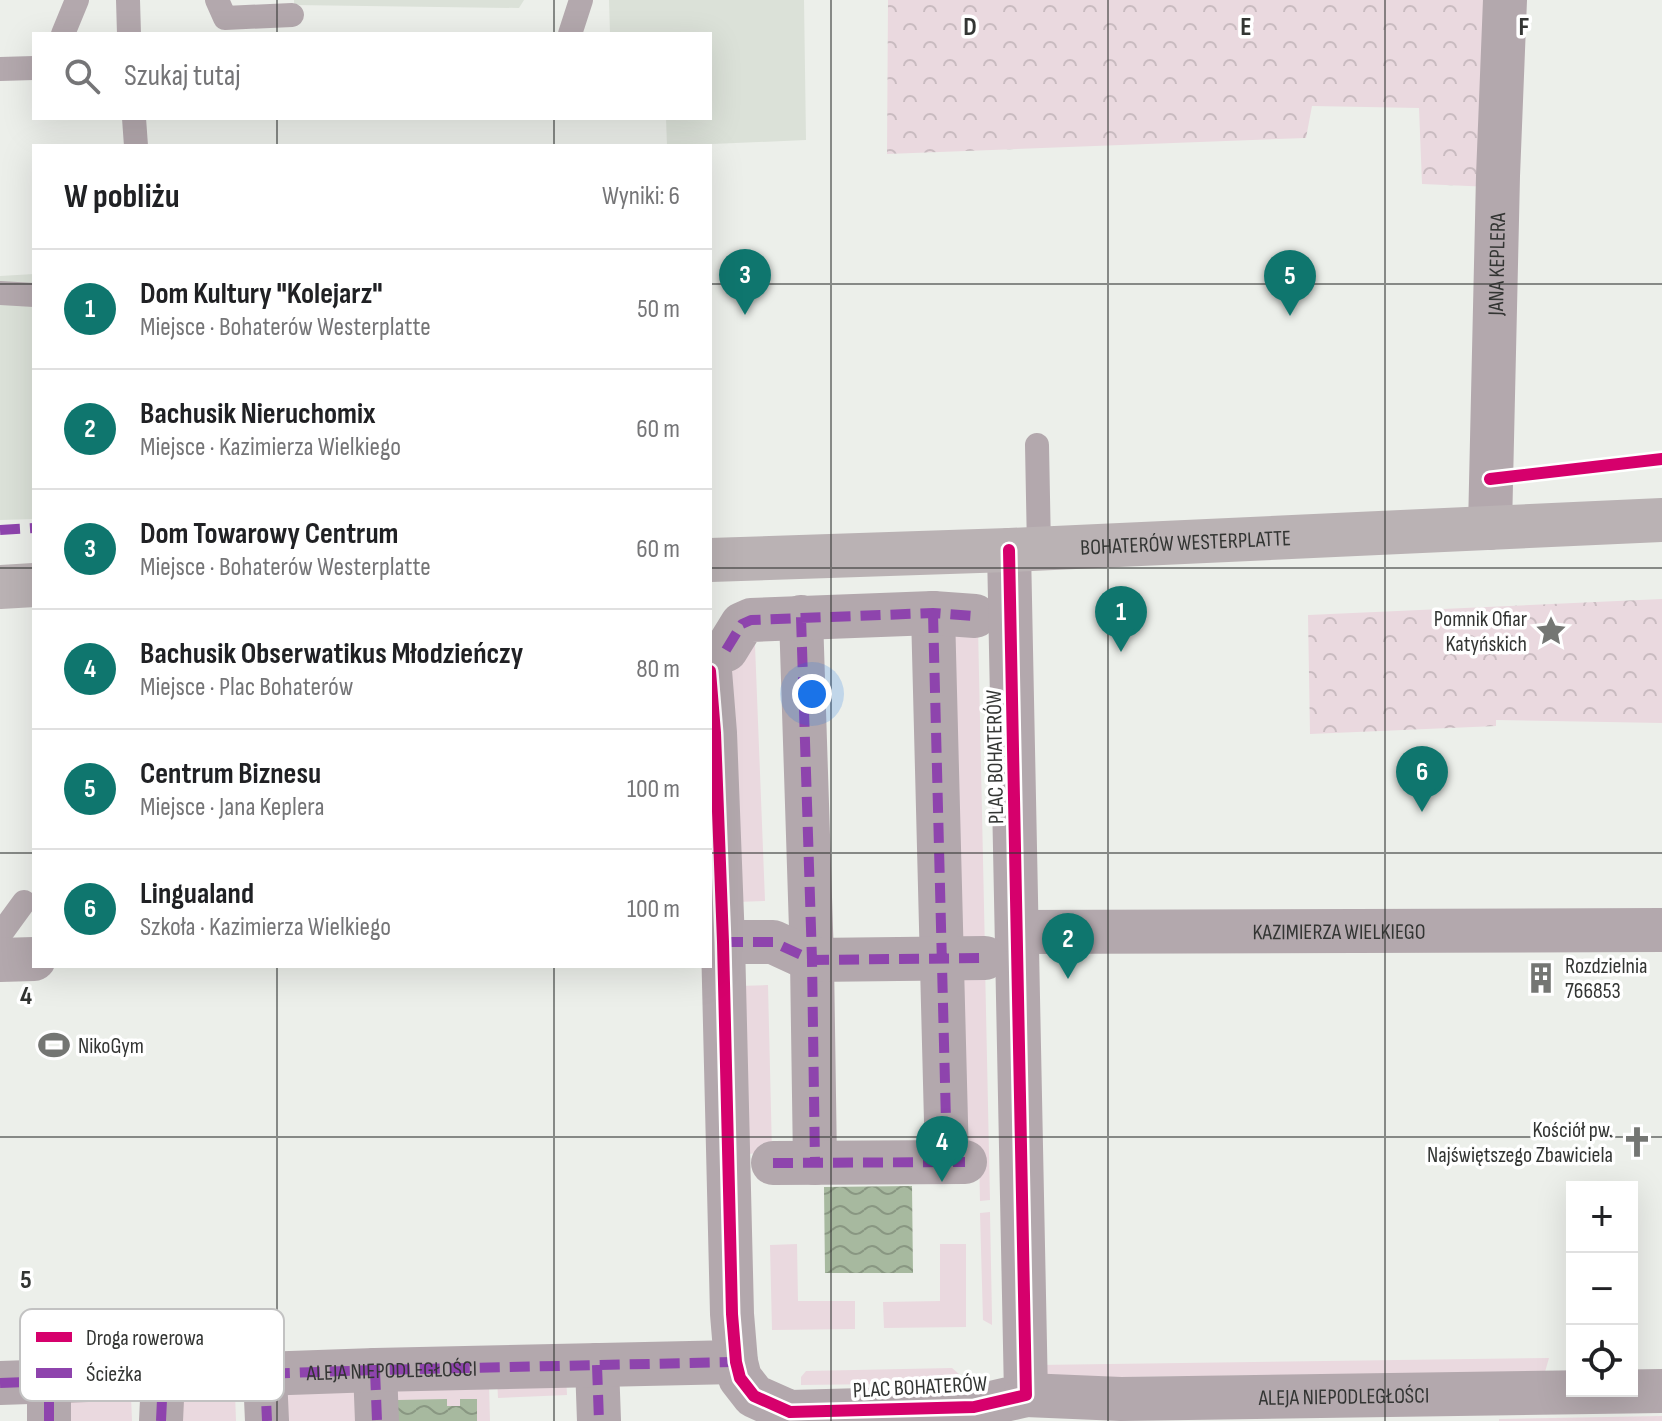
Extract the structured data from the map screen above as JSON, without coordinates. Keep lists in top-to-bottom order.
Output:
{
  "streets": {
    "street": [
      "JANA KEPLERA",
      "BOHATERÓW WESTERPLATTE",
      "PLAC BOHATERÓW",
      "KAZIMIERZA WIELKIEGO",
      "ALEJA NIEPODLEGŁOŚCI"
    ]
  },
  "crossings": [
    ["JANA KEPLERA", "BOHATERÓW WESTERPLATTE"],
    ["BOHATERÓW WESTERPLATTE", "PLAC BOHATERÓW"],
    ["PLAC BOHATERÓW", "KAZIMIERZA WIELKIEGO"],
    ["PLAC BOHATERÓW", "ALEJA NIEPODLEGŁOŚCI"]
  ],
  "places": {
    "place": ["Pomnik Ofiar Katyńskich"],
    "building": ["Rozdzielnia 766853"],
    "sports": ["NikoGym"],
    "church": ["Kościół pw. Najświętszego Zbawiciela"]
  },
  "legend": ["Droga rowerowa", "Ścieżka"],
  "page": {
    "search": "Szukaj tutaj",
    "heading": ["W pobliżu", "Wyniki: 6"],
    "list": [
      {
        "mark": "1",
        "name": "Dom Kultury \"Kolejarz\"",
        "note": "Miejsce · Bohaterów Westerplatte",
        "value": "50 m"
      },
      {
        "mark": "2",
        "name": "Bachusik Nieruchomix",
        "note": "Miejsce · Kazimierza Wielkiego",
        "value": "60 m"
      },
      {
        "mark": "3",
        "name": "Dom Towarowy Centrum",
        "note": "Miejsce · Bohaterów Westerplatte",
        "value": "60 m"
      },
      {
        "mark": "4",
        "name": "Bachusik Obserwatikus Młodzieńczy",
        "note": "Miejsce · Plac Bohaterów",
        "value": "80 m"
      },
      {
        "mark": "5",
        "name": "Centrum Biznesu",
        "note": "Miejsce · Jana Keplera",
        "value": "100 m"
      },
      {
        "mark": "6",
        "name": "Lingualand",
        "note": "Szkoła · Kazimierza Wielkiego",
        "value": "100 m"
      }
    ],
    "pins": [
      "3",
      "5",
      "1",
      "6",
      "2",
      "4"
    ],
    "map_buttons": ["+", "−"]
  },
  "grid": {
    "columns": ["D", "E", "F"],
    "rows": ["4", "5"]
  }
}
